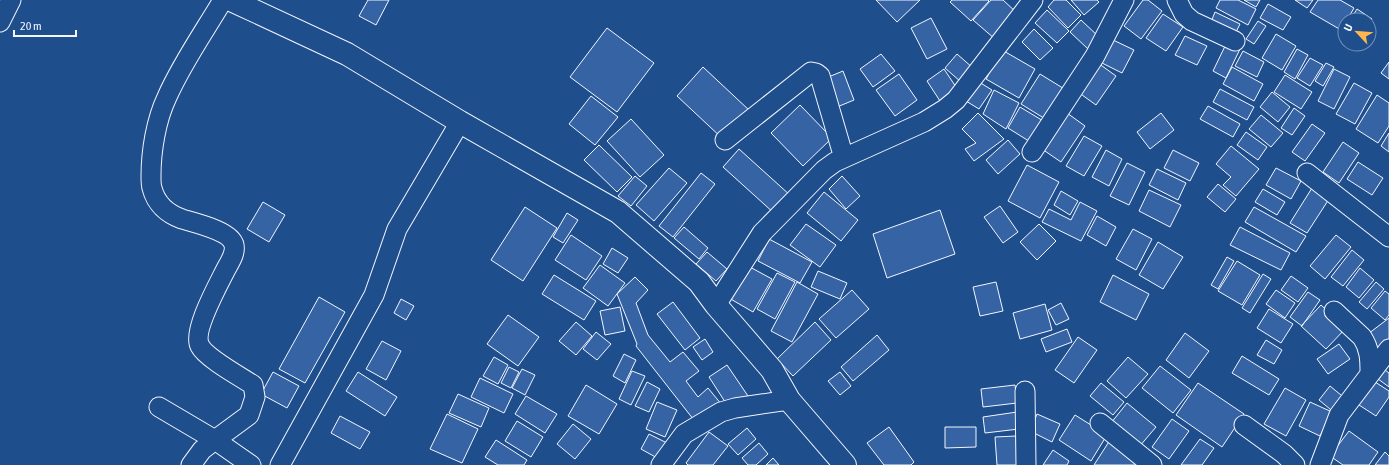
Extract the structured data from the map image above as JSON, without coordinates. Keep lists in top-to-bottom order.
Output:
{
  "scale_bar": "20 m",
  "north": "top left"
}
